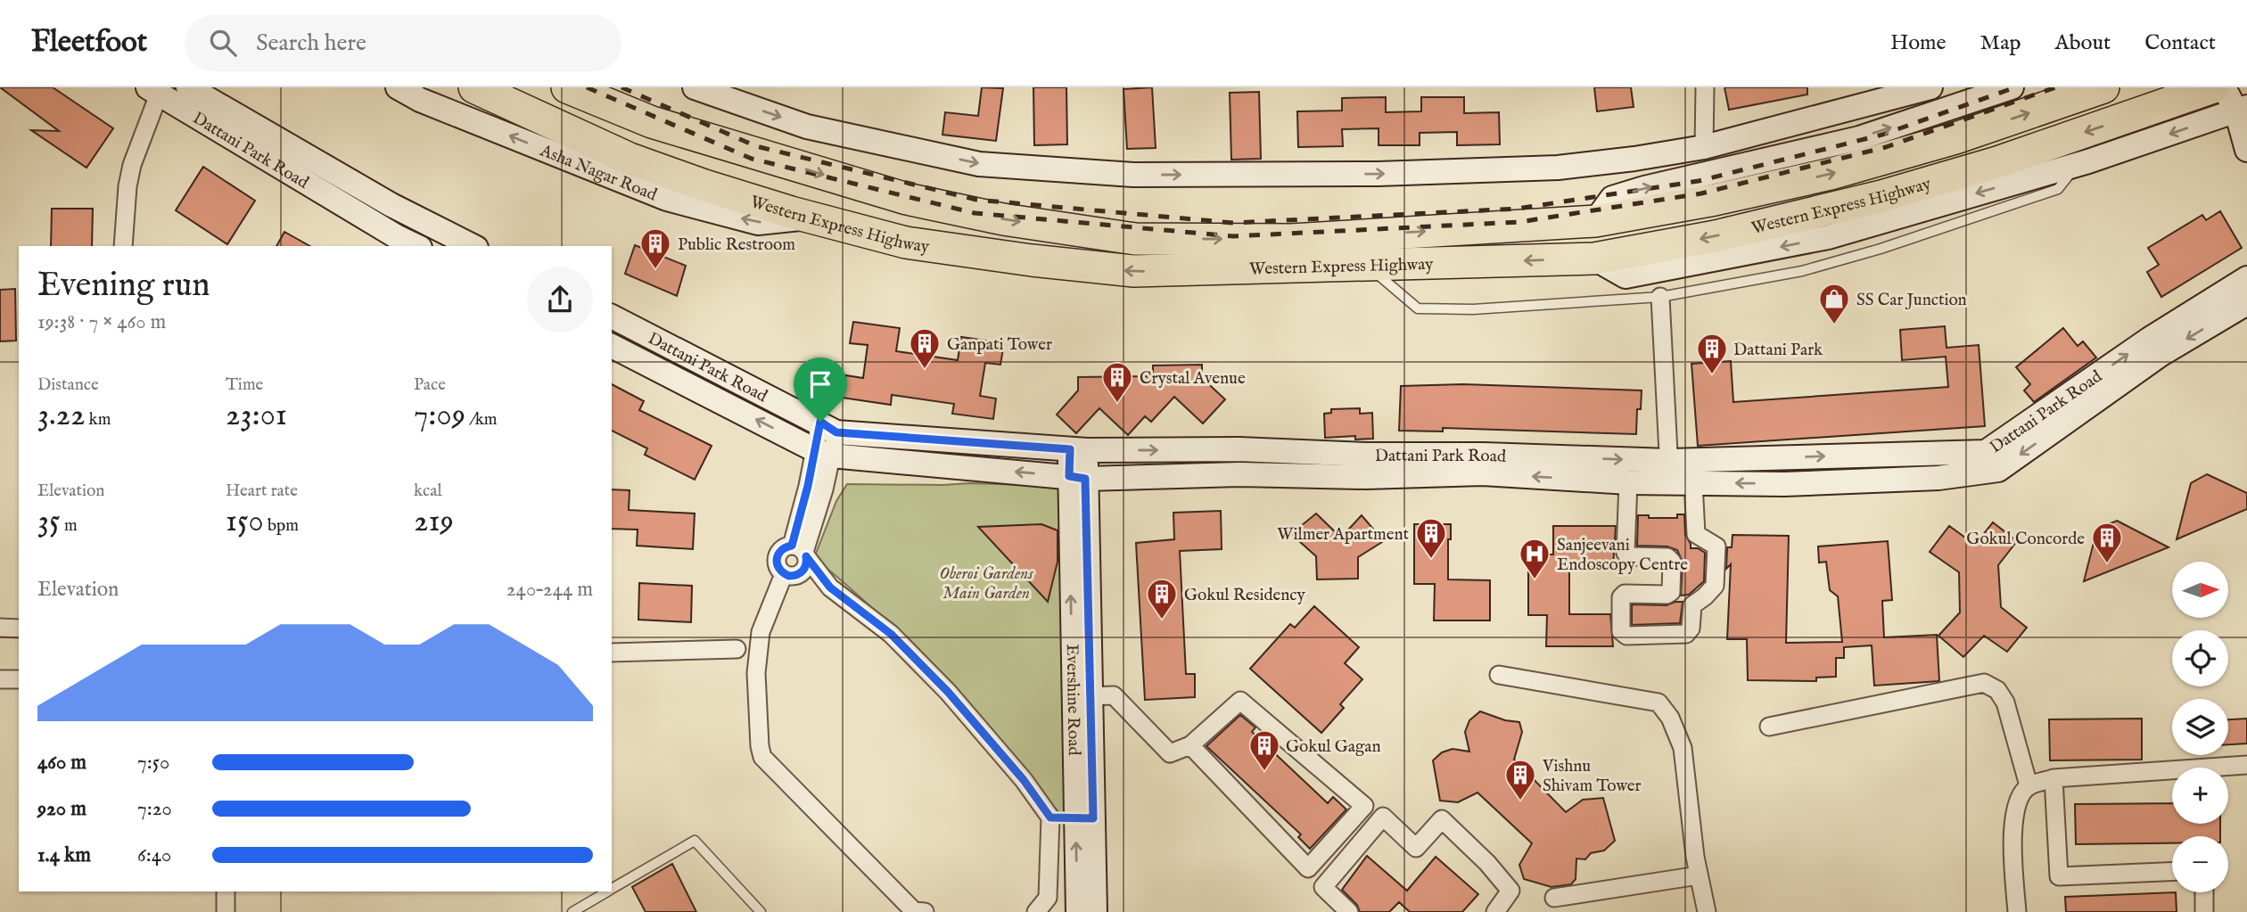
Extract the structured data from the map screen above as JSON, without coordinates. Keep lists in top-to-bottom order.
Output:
{
  "streets": {
    "highway": ["Western Express Highway"],
    "street": ["Dattani Park Road", "Asha Nagar Road", "Evershine Road"]
  },
  "crossings": [
    ["Dattani Park Road", "Evershine Road"],
    ["Asha Nagar Road", "Western Express Highway"]
  ],
  "parks": ["Oberoi Gardens Main Garden"],
  "places": {
    "building": [
      "Public Restroom",
      "Ganpati Tower",
      "Dattani Park",
      "Crystal Avenue",
      "Wilmer Apartment",
      "Gokul Concorde",
      "Gokul Residency",
      "Gokul Gagan",
      "Vishnu Shivam Tower"
    ],
    "shop": ["SS Car Junction"],
    "hospital": ["Sanjeevani Endoscopy Centre"]
  },
  "north": "right",
  "page": {
    "header": "Fleetfoot",
    "search": "Search here",
    "nav": [
      "Home",
      "Map",
      "About",
      "Contact"
    ],
    "heading": ["Evening run", "19:38 · 7 × 460 m"],
    "stats": [
      ["Distance", "3.22 km"],
      ["Time", "23:01"],
      ["Pace", "7:09 /km"],
      ["Elevation", "35 m"],
      ["Heart rate", "150 bpm"],
      ["kcal", "219"]
    ],
    "map_buttons": ["+", "−"],
    "chart": ["Elevation", "240–244 m"],
    "list": [
      {
        "name": "460 m",
        "note": "7:50"
      },
      {
        "name": "920 m",
        "note": "7:20"
      },
      {
        "name": "1.4 km",
        "note": "6:40"
      }
    ]
  }
}
